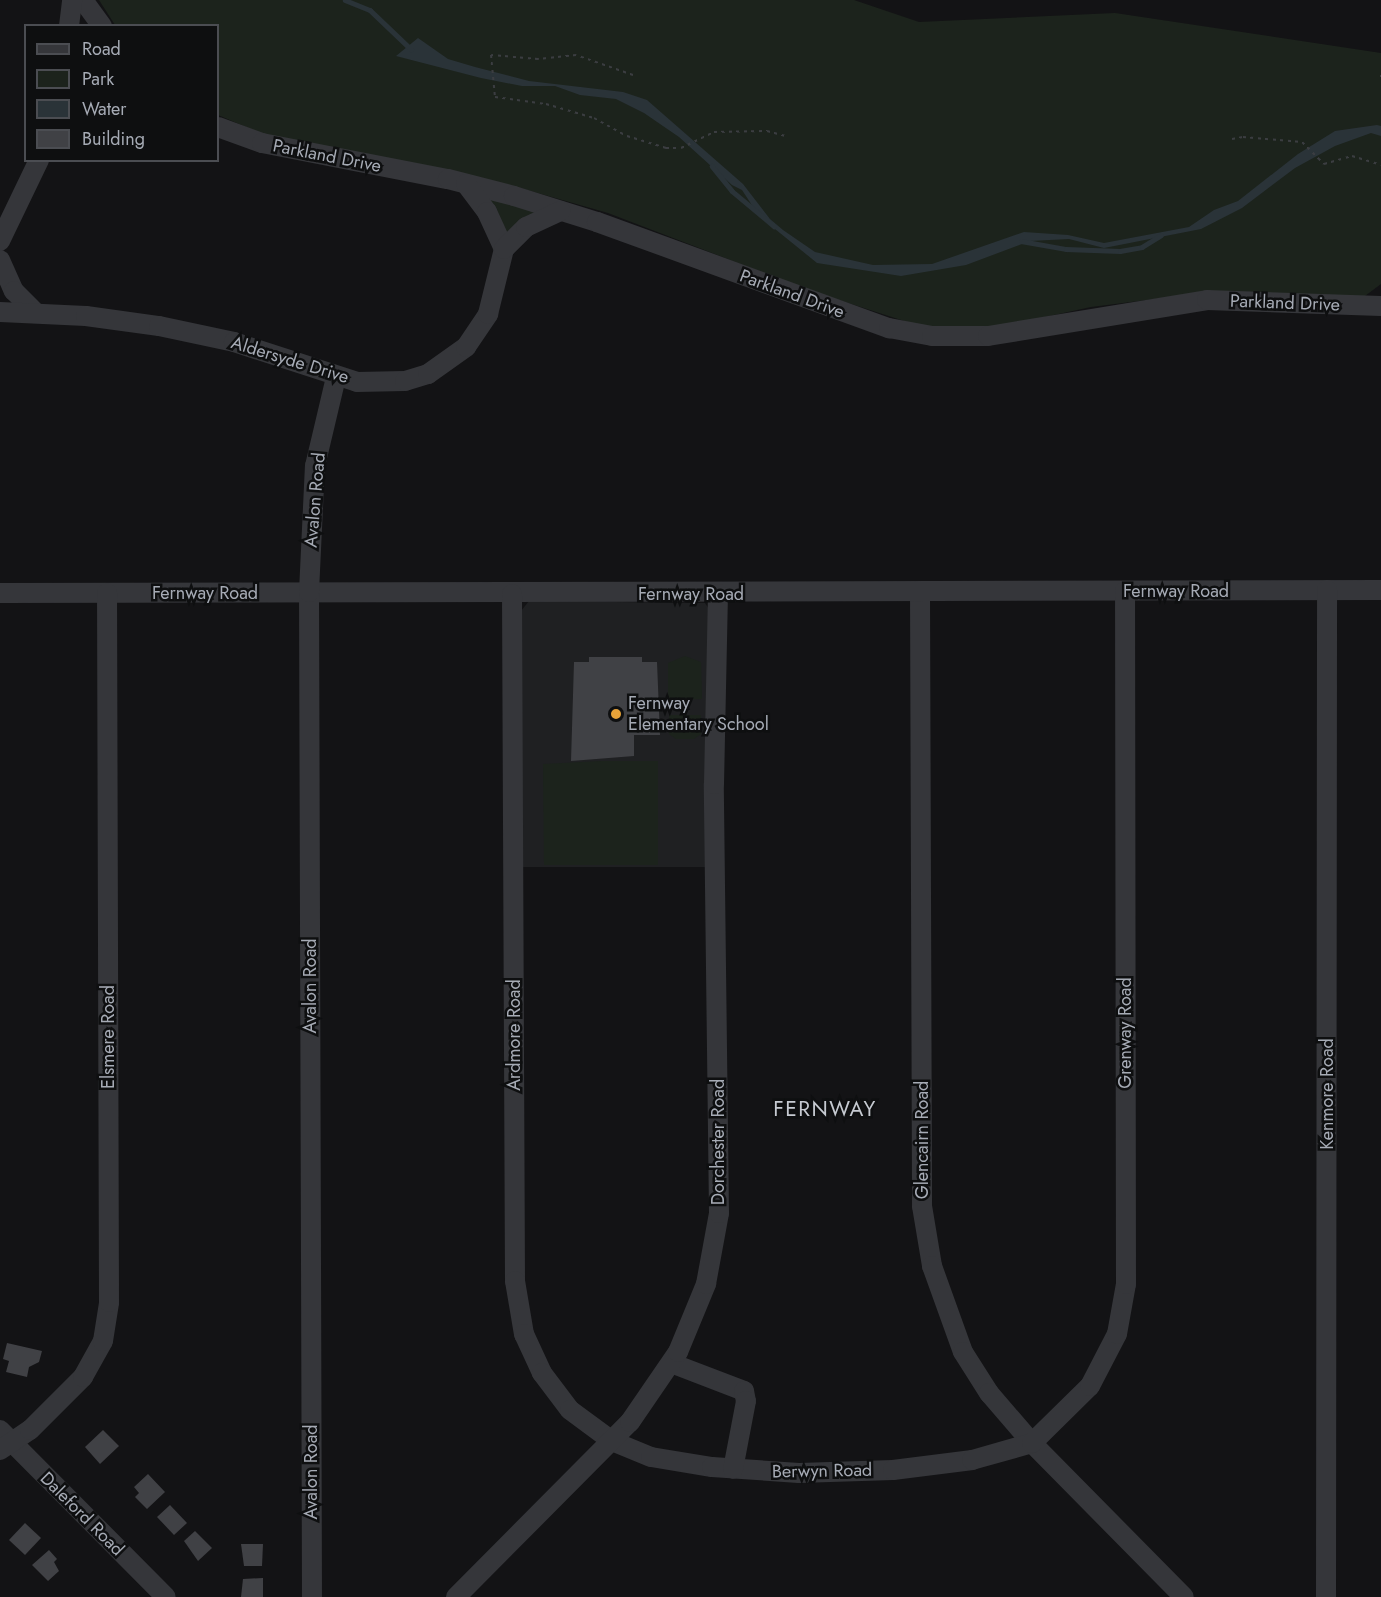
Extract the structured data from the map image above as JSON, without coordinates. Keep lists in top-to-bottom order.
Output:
{
  "streets": {
    "street": [
      "Parkland Drive",
      "Aldersyde Drive",
      "Avalon Road",
      "Fernway Road",
      "Grenway Road",
      "Ardmore Road",
      "Elsmere Road",
      "Kenmore Road",
      "Glencairn Road",
      "Dorchester Road",
      "Berwyn Road",
      "Daleford Road"
    ]
  },
  "crossings": [
    ["Aldersyde Drive", "Avalon Road"],
    ["Avalon Road", "Fernway Road"],
    ["Fernway Road", "Grenway Road"],
    ["Fernway Road", "Ardmore Road"],
    ["Fernway Road", "Elsmere Road"],
    ["Fernway Road", "Kenmore Road"],
    ["Fernway Road", "Glencairn Road"],
    ["Fernway Road", "Dorchester Road"],
    ["Grenway Road", "Glencairn Road"],
    ["Grenway Road", "Berwyn Road"],
    ["Ardmore Road", "Dorchester Road"],
    ["Ardmore Road", "Berwyn Road"],
    ["Elsmere Road", "Daleford Road"],
    ["Glencairn Road", "Berwyn Road"],
    ["Dorchester Road", "Berwyn Road"]
  ],
  "districts": ["FERNWAY"],
  "places": ["Fernway Elementary School"],
  "legend": [
    "Road",
    "Park",
    "Water",
    "Building"
  ]
}
